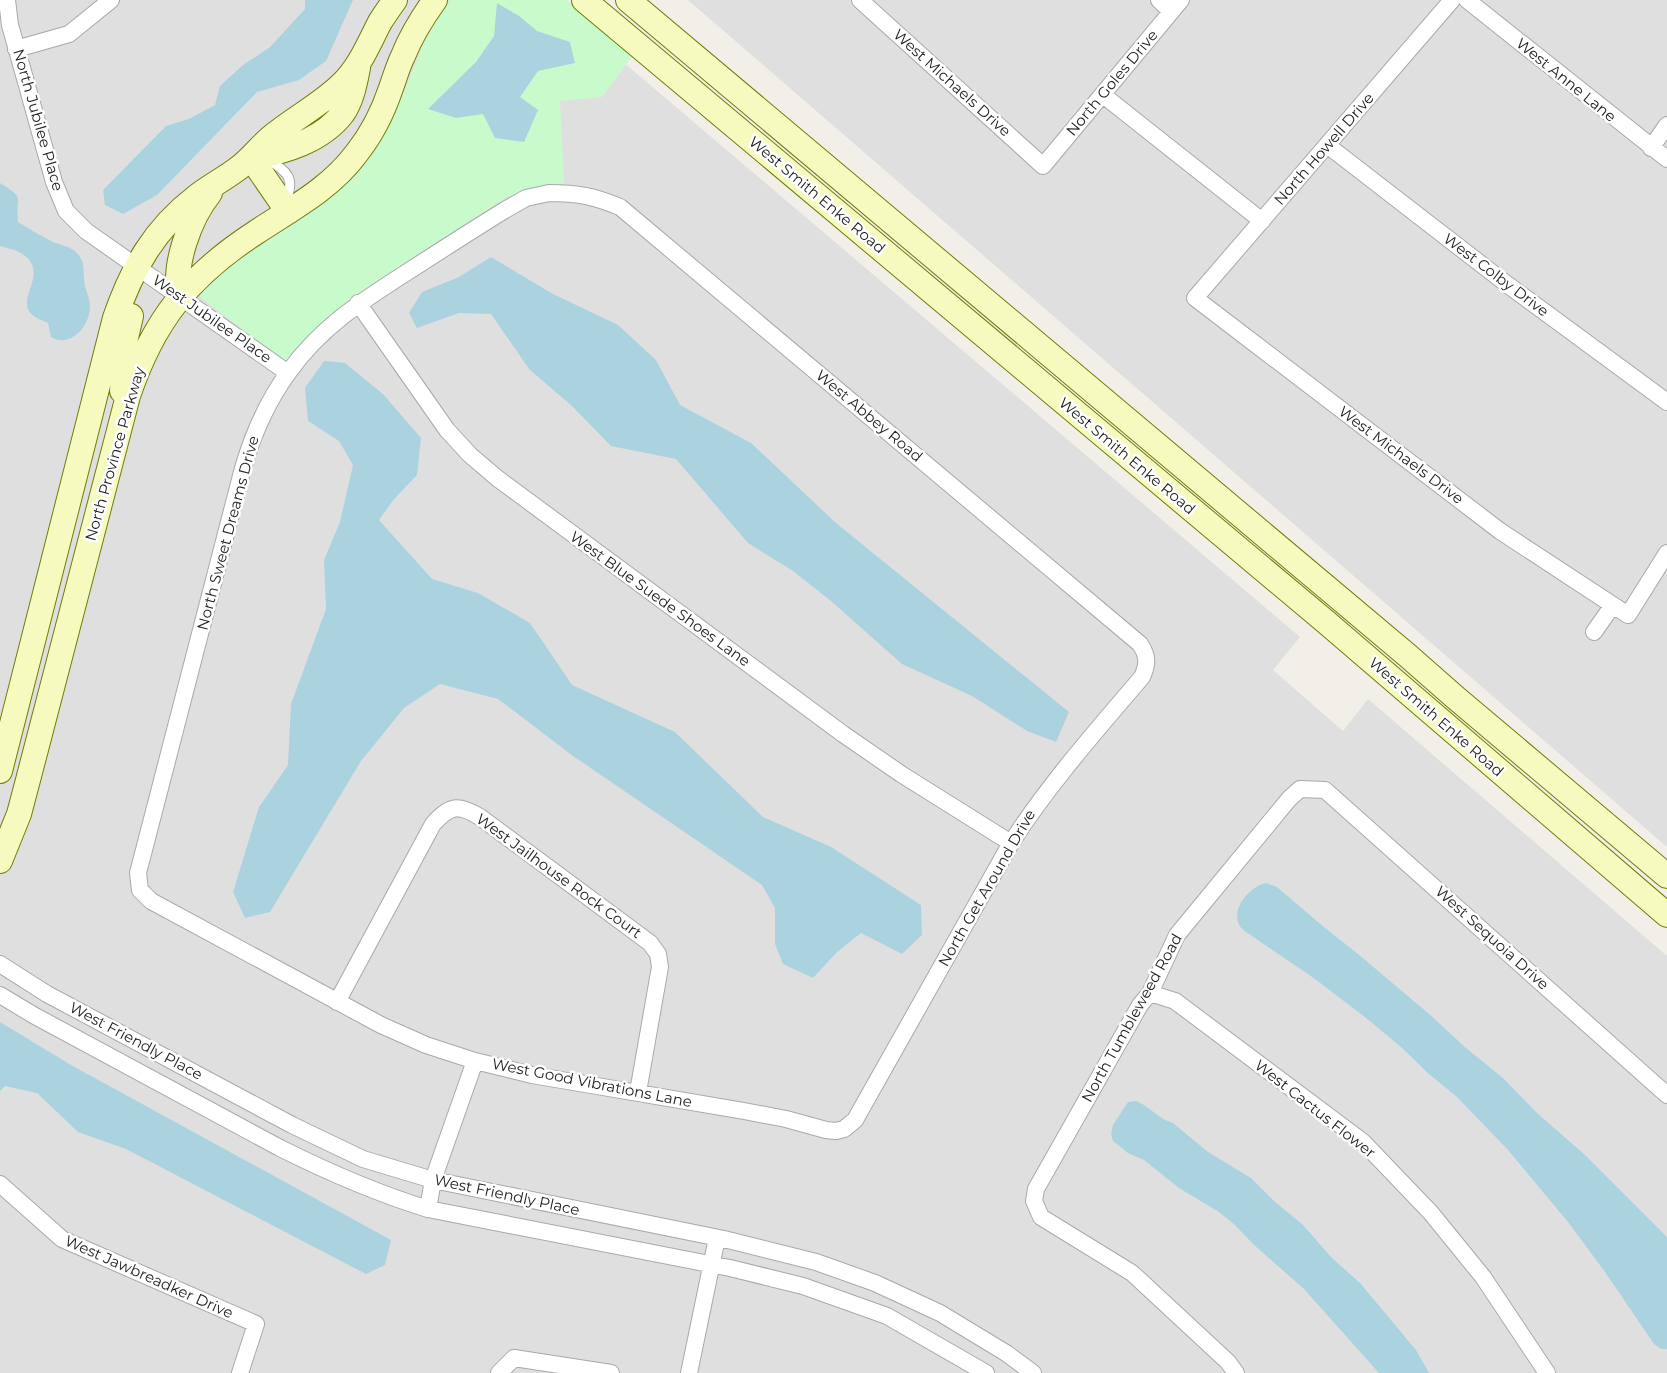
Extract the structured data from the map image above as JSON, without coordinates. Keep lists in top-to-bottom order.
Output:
{
  "streets": {
    "street": [
      "West Anne Lane",
      "West Michaels Drive",
      "North Goles Drive",
      "North Jubilee Place",
      "North Howell Drive",
      "West Smith Enke Road",
      "West Colby Drive",
      "West Jubilee Place",
      "West Abbey Road",
      "North Province Parkway",
      "North Sweet Dreams Drive",
      "West Blue Suede Shoes Lane",
      "West Jailhouse Rock Court",
      "North Get Around Drive",
      "West Sequoia Drive",
      "North Tumbleweed Road",
      "West Friendly Place",
      "West Good Vibrations Lane",
      "West Cactus Flower",
      "West Jawbreadker Drive"
    ]
  },
  "crossings": [
    ["West Michaels Drive", "North Goles Drive"],
    ["West Michaels Drive", "North Howell Drive"],
    ["North Jubilee Place", "West Jubilee Place"],
    ["North Jubilee Place", "North Province Parkway"],
    ["North Howell Drive", "West Colby Drive"],
    ["West Jubilee Place", "North Province Parkway"],
    ["West Jubilee Place", "North Sweet Dreams Drive"],
    ["West Abbey Road", "North Sweet Dreams Drive"],
    ["West Abbey Road", "North Get Around Drive"],
    ["North Sweet Dreams Drive", "West Blue Suede Shoes Lane"],
    ["North Sweet Dreams Drive", "West Good Vibrations Lane"],
    ["West Blue Suede Shoes Lane", "North Get Around Drive"],
    ["West Jailhouse Rock Court", "West Good Vibrations Lane"],
    ["North Get Around Drive", "West Good Vibrations Lane"],
    ["West Sequoia Drive", "North Tumbleweed Road"],
    ["North Tumbleweed Road", "West Cactus Flower"]
  ]
}
